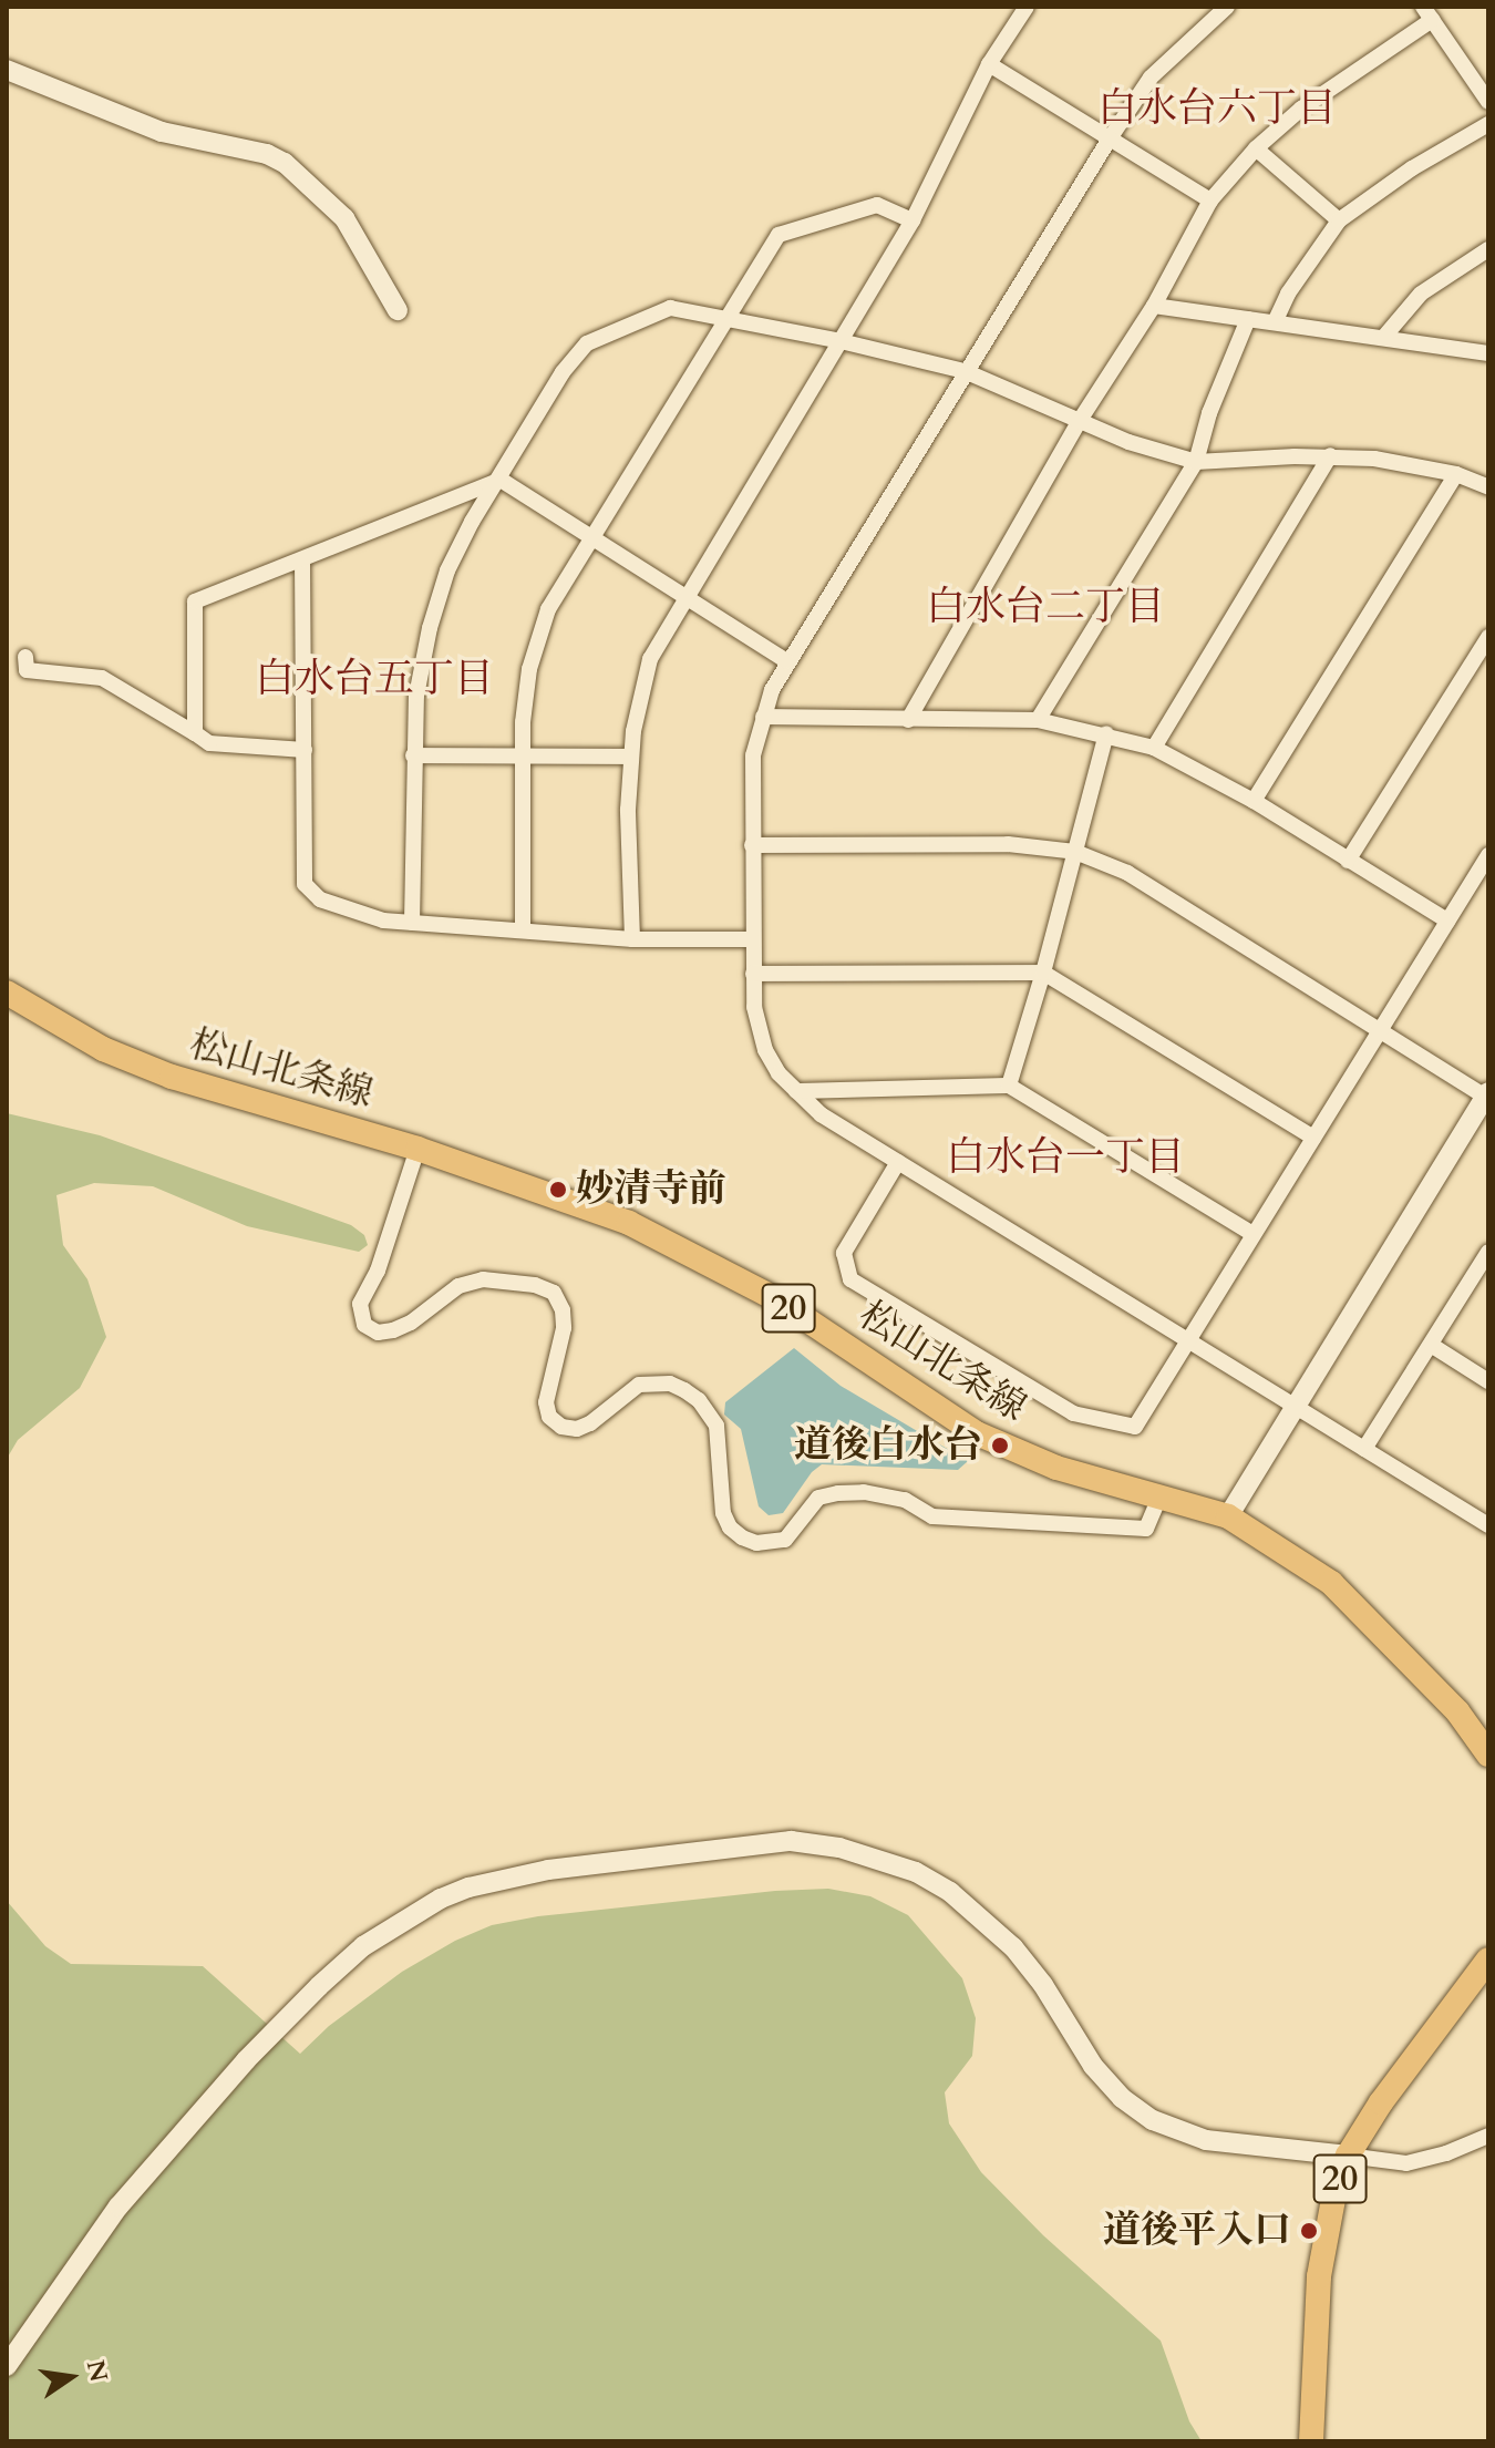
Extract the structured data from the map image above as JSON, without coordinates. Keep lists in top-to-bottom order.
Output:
{
  "streets": {
    "main road": ["松山北条線", "20"]
  },
  "districts": [
    "白水台六丁目",
    "白水台二丁目",
    "白水台五丁目",
    "白水台一丁目"
  ],
  "places": ["妙清寺前", "道後白水台", "道後平入口"],
  "north": "right"
}
